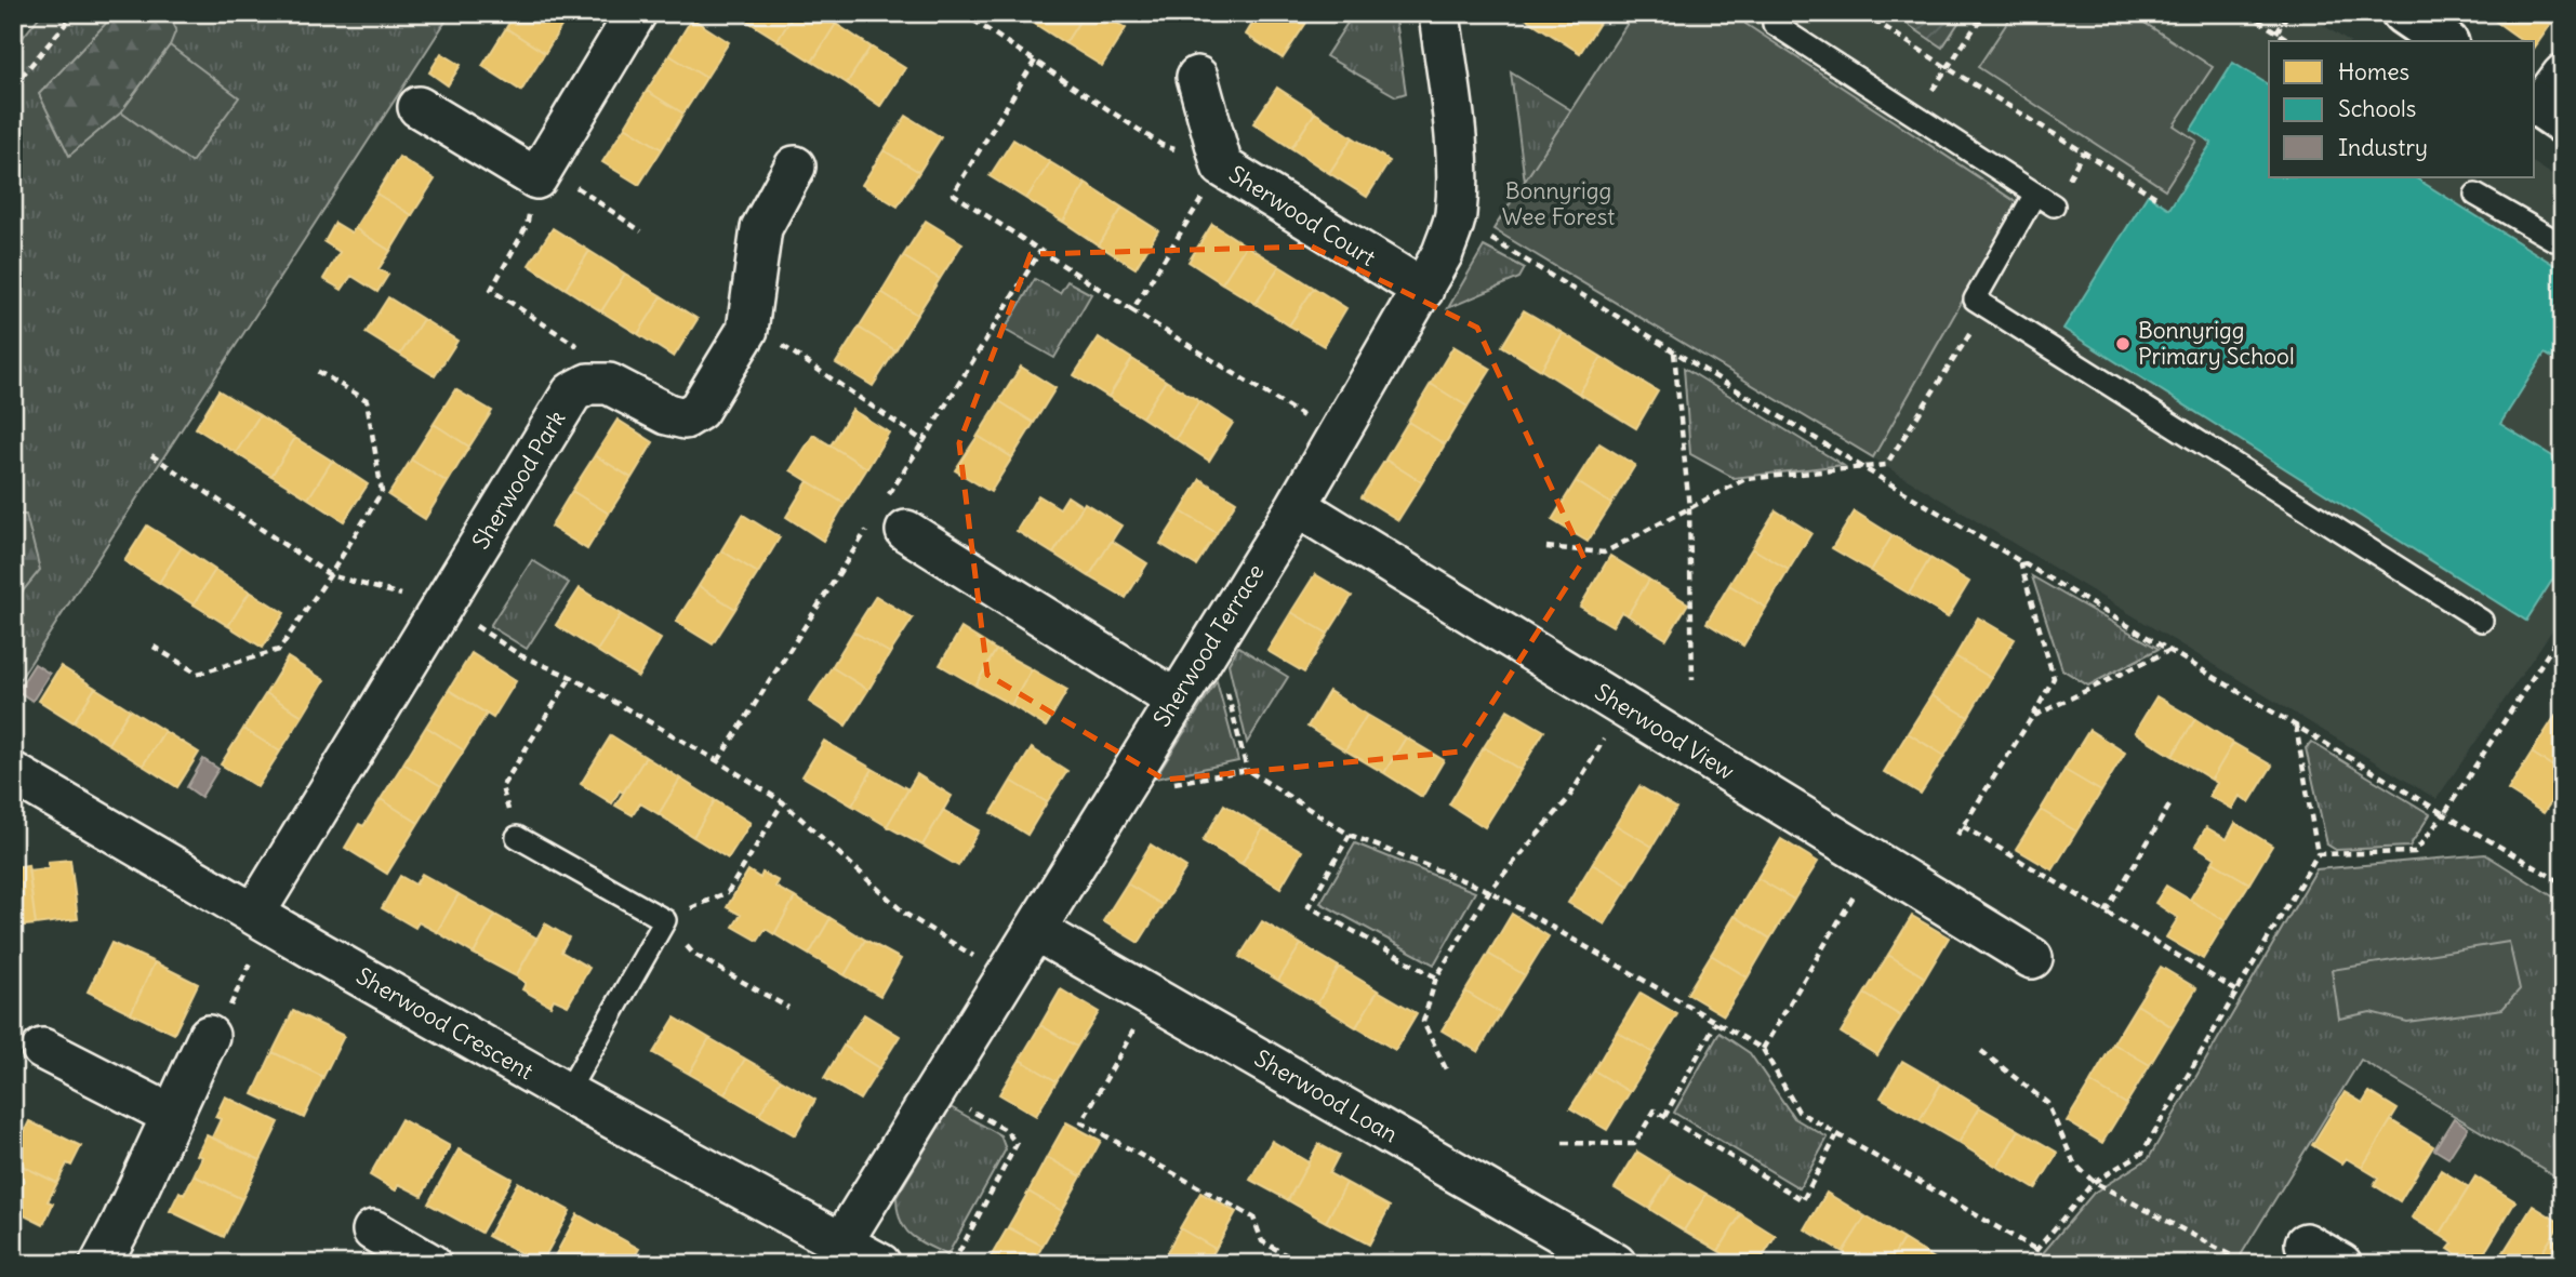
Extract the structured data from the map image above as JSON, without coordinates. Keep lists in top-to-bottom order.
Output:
{
  "streets": {
    "street": [
      "Sherwood Court",
      "Sherwood Park",
      "Sherwood Terrace",
      "Sherwood View",
      "Sherwood Crescent",
      "Sherwood Loan"
    ]
  },
  "crossings": [
    ["Sherwood Court", "Sherwood Terrace"],
    ["Sherwood Park", "Sherwood Crescent"],
    ["Sherwood Terrace", "Sherwood View"],
    ["Sherwood Terrace", "Sherwood Crescent"],
    ["Sherwood Terrace", "Sherwood Loan"]
  ],
  "parks": ["Bonnyrigg Wee Forest"],
  "places": ["Bonnyrigg Primary School"],
  "legend": ["Homes", "Schools", "Industry"]
}
